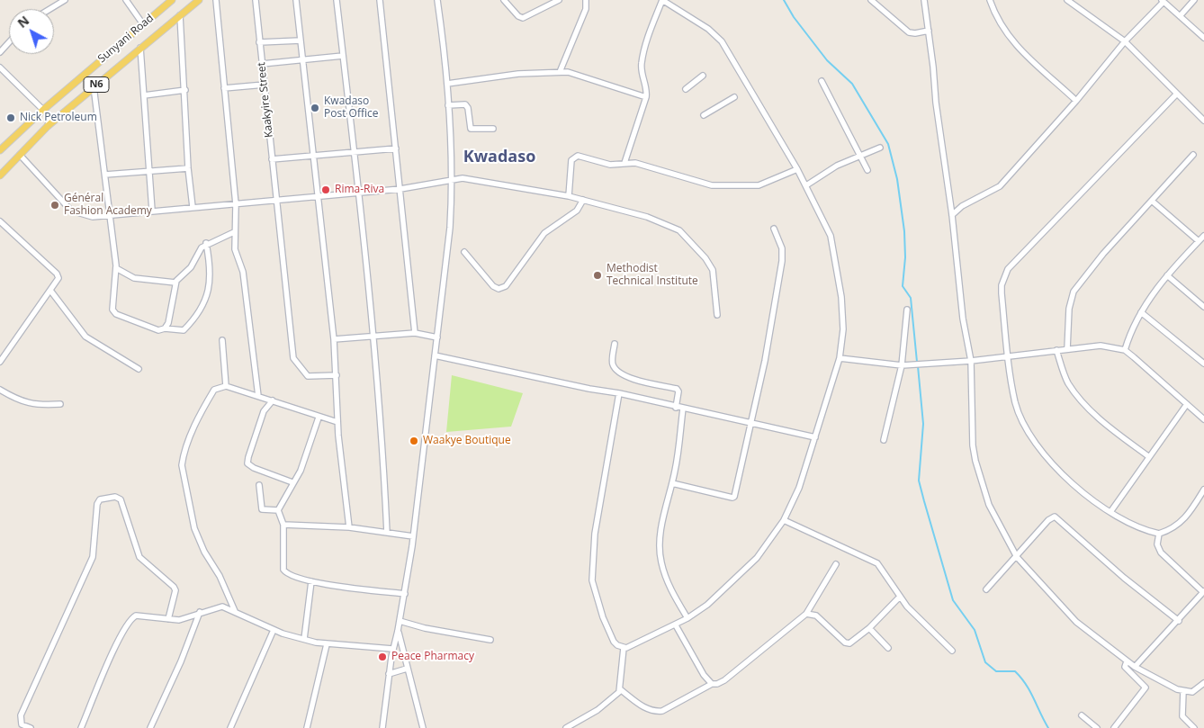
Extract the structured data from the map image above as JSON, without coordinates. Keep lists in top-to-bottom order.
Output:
{
  "streets": {
    "main road": ["Sunyani Road", "N6"],
    "street": ["Kaakyire Street"]
  },
  "districts": ["Kwadaso"],
  "places": [
    "Kwadaso Post Office",
    "Nick Petroleum",
    "Rima-Riva",
    "Général Fashion Academy",
    "Methodist Technical Institute",
    "Waakye Boutique",
    "Peace Pharmacy"
  ],
  "north": "top left"
}
